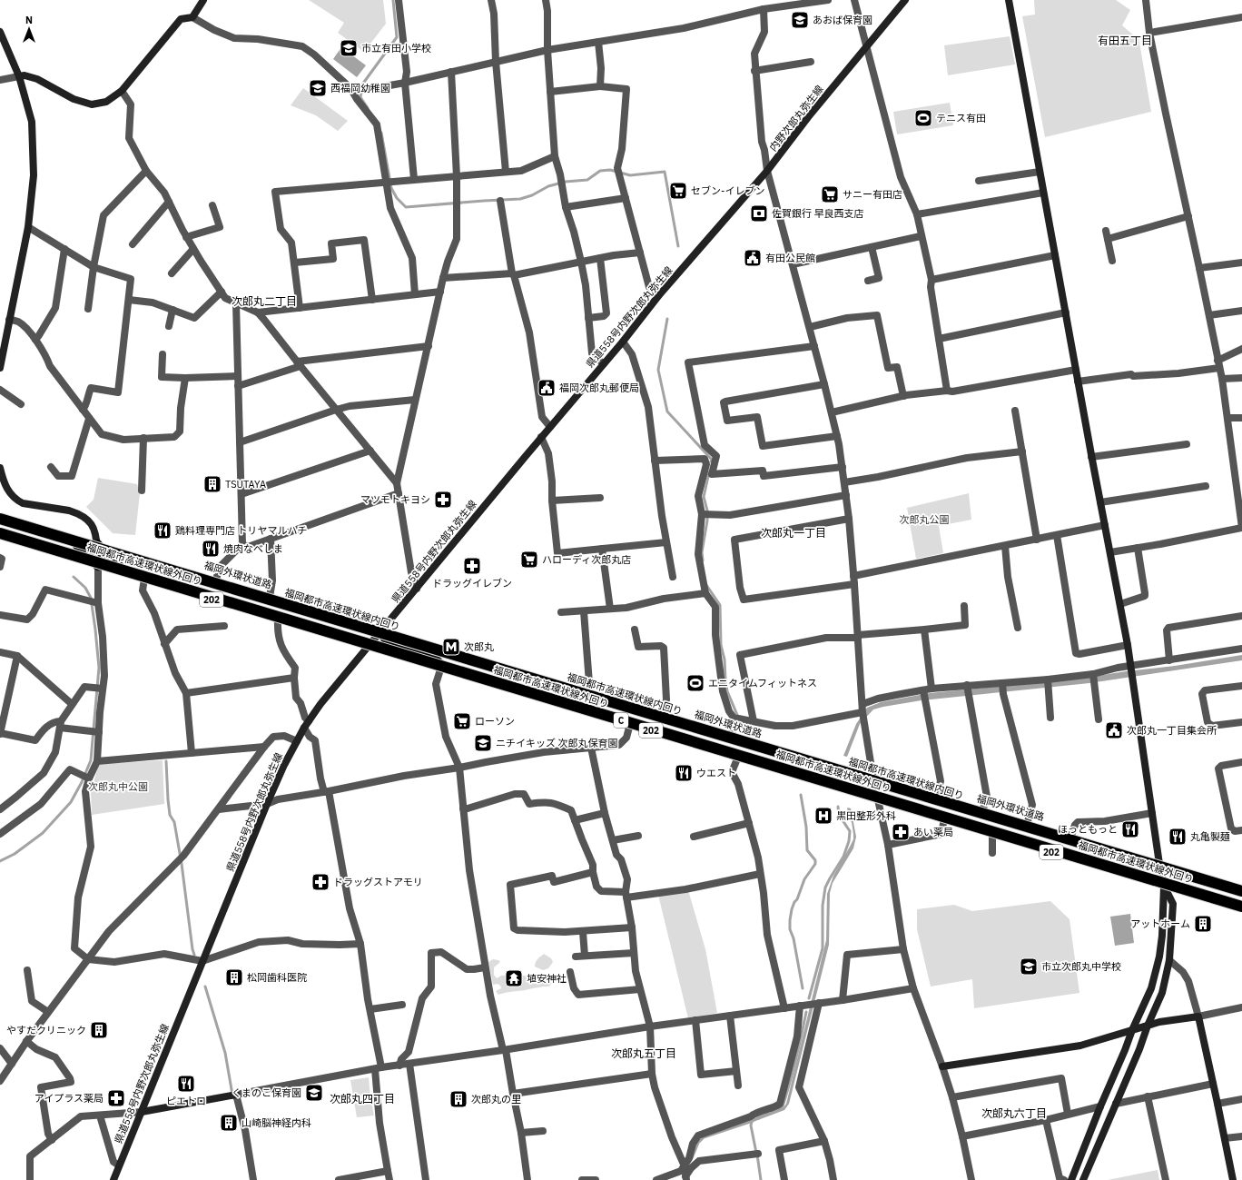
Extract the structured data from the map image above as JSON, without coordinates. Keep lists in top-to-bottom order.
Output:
{
  "streets": {
    "highway": [
      "福岡都市高速環状線外回り",
      "福岡外環状道路",
      "202",
      "福岡都市高速環状線内回り",
      "C"
    ],
    "street": ["内野次郎丸弥生線", "県道558号内野次郎丸弥生線"]
  },
  "crossings": [
    ["内野次郎丸弥生線", "県道558号内野次郎丸弥生線"],
    ["県道558号内野次郎丸弥生線", "福岡外環状道路"],
    ["県道558号内野次郎丸弥生線", "202"],
    ["福岡都市高速環状線外回り", "202"],
    ["福岡外環状道路", "福岡都市高速環状線内回り"]
  ],
  "districts": [
    "有田五丁目",
    "次郎丸二丁目",
    "次郎丸一丁目",
    "次郎丸五丁目",
    "次郎丸四丁目",
    "次郎丸六丁目"
  ],
  "parks": ["次郎丸公園", "次郎丸中公園"],
  "places": {
    "school or university": [
      "あおば保育園",
      "市立有田小学校",
      "西福岡幼稚園",
      "ニチイキッズ 次郎丸保育園",
      "市立次郎丸中学校",
      "くまのこ保育園"
    ],
    "sports": ["テニス有田", "エニタイムフィットネス"],
    "supermarket": [
      "セブン-イレブン",
      "サニー有田店",
      "ハローディ次郎丸店",
      "ローソン"
    ],
    "bank": ["佐賀銀行 早良西支店"],
    "public building": ["有田公民館", "福岡次郎丸郵便局", "次郎丸一丁目集会所"],
    "building": [
      "TSUTAYA",
      "アットホーム",
      "松岡歯科医院",
      "やすだクリニック",
      "次郎丸の里",
      "山崎脳神経内科"
    ],
    "pharmacy": [
      "マツモトキヨシ",
      "ドラッグイレブン",
      "あい薬局",
      "ドラッグストアモリ",
      "アイプラス薬局"
    ],
    "restaurant": [
      "鶏料理専門店 トリヤマルハチ",
      "焼肉なべしま",
      "ウエスト",
      "ほっともっと",
      "丸亀製麺",
      "ピエトロ"
    ],
    "metro station": ["次郎丸"],
    "hospital": ["黒田整形外科"],
    "temple": ["埴安神社"]
  },
  "north": "top"
}
